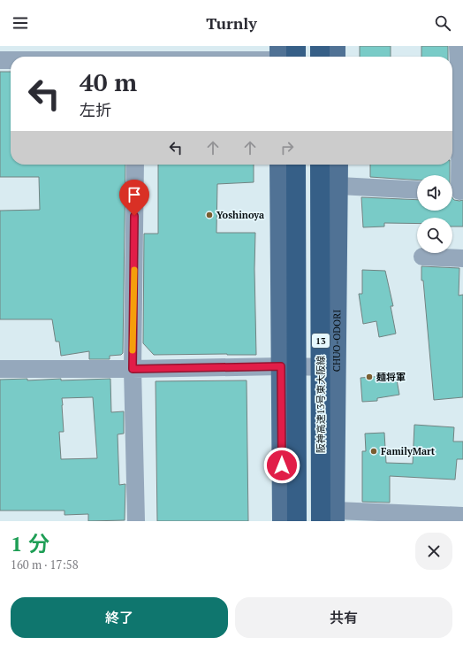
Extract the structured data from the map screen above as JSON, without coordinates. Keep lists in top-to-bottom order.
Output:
{
  "streets": {
    "highway": ["13", "阪神高速13号東大阪線"],
    "main road": ["CHUO-ODORI"]
  },
  "crossings": [
    ["CHUO-ODORI", "阪神高速13号東大阪線"]
  ],
  "places": ["Yoshinoya", "麺将軍", "FamilyMart"],
  "page": {
    "header": "Turnly",
    "turn": ["40 m", "左折"],
    "heading": ["1 分", "160 m · 17:58"],
    "buttons": ["終了", "共有"]
  }
}
